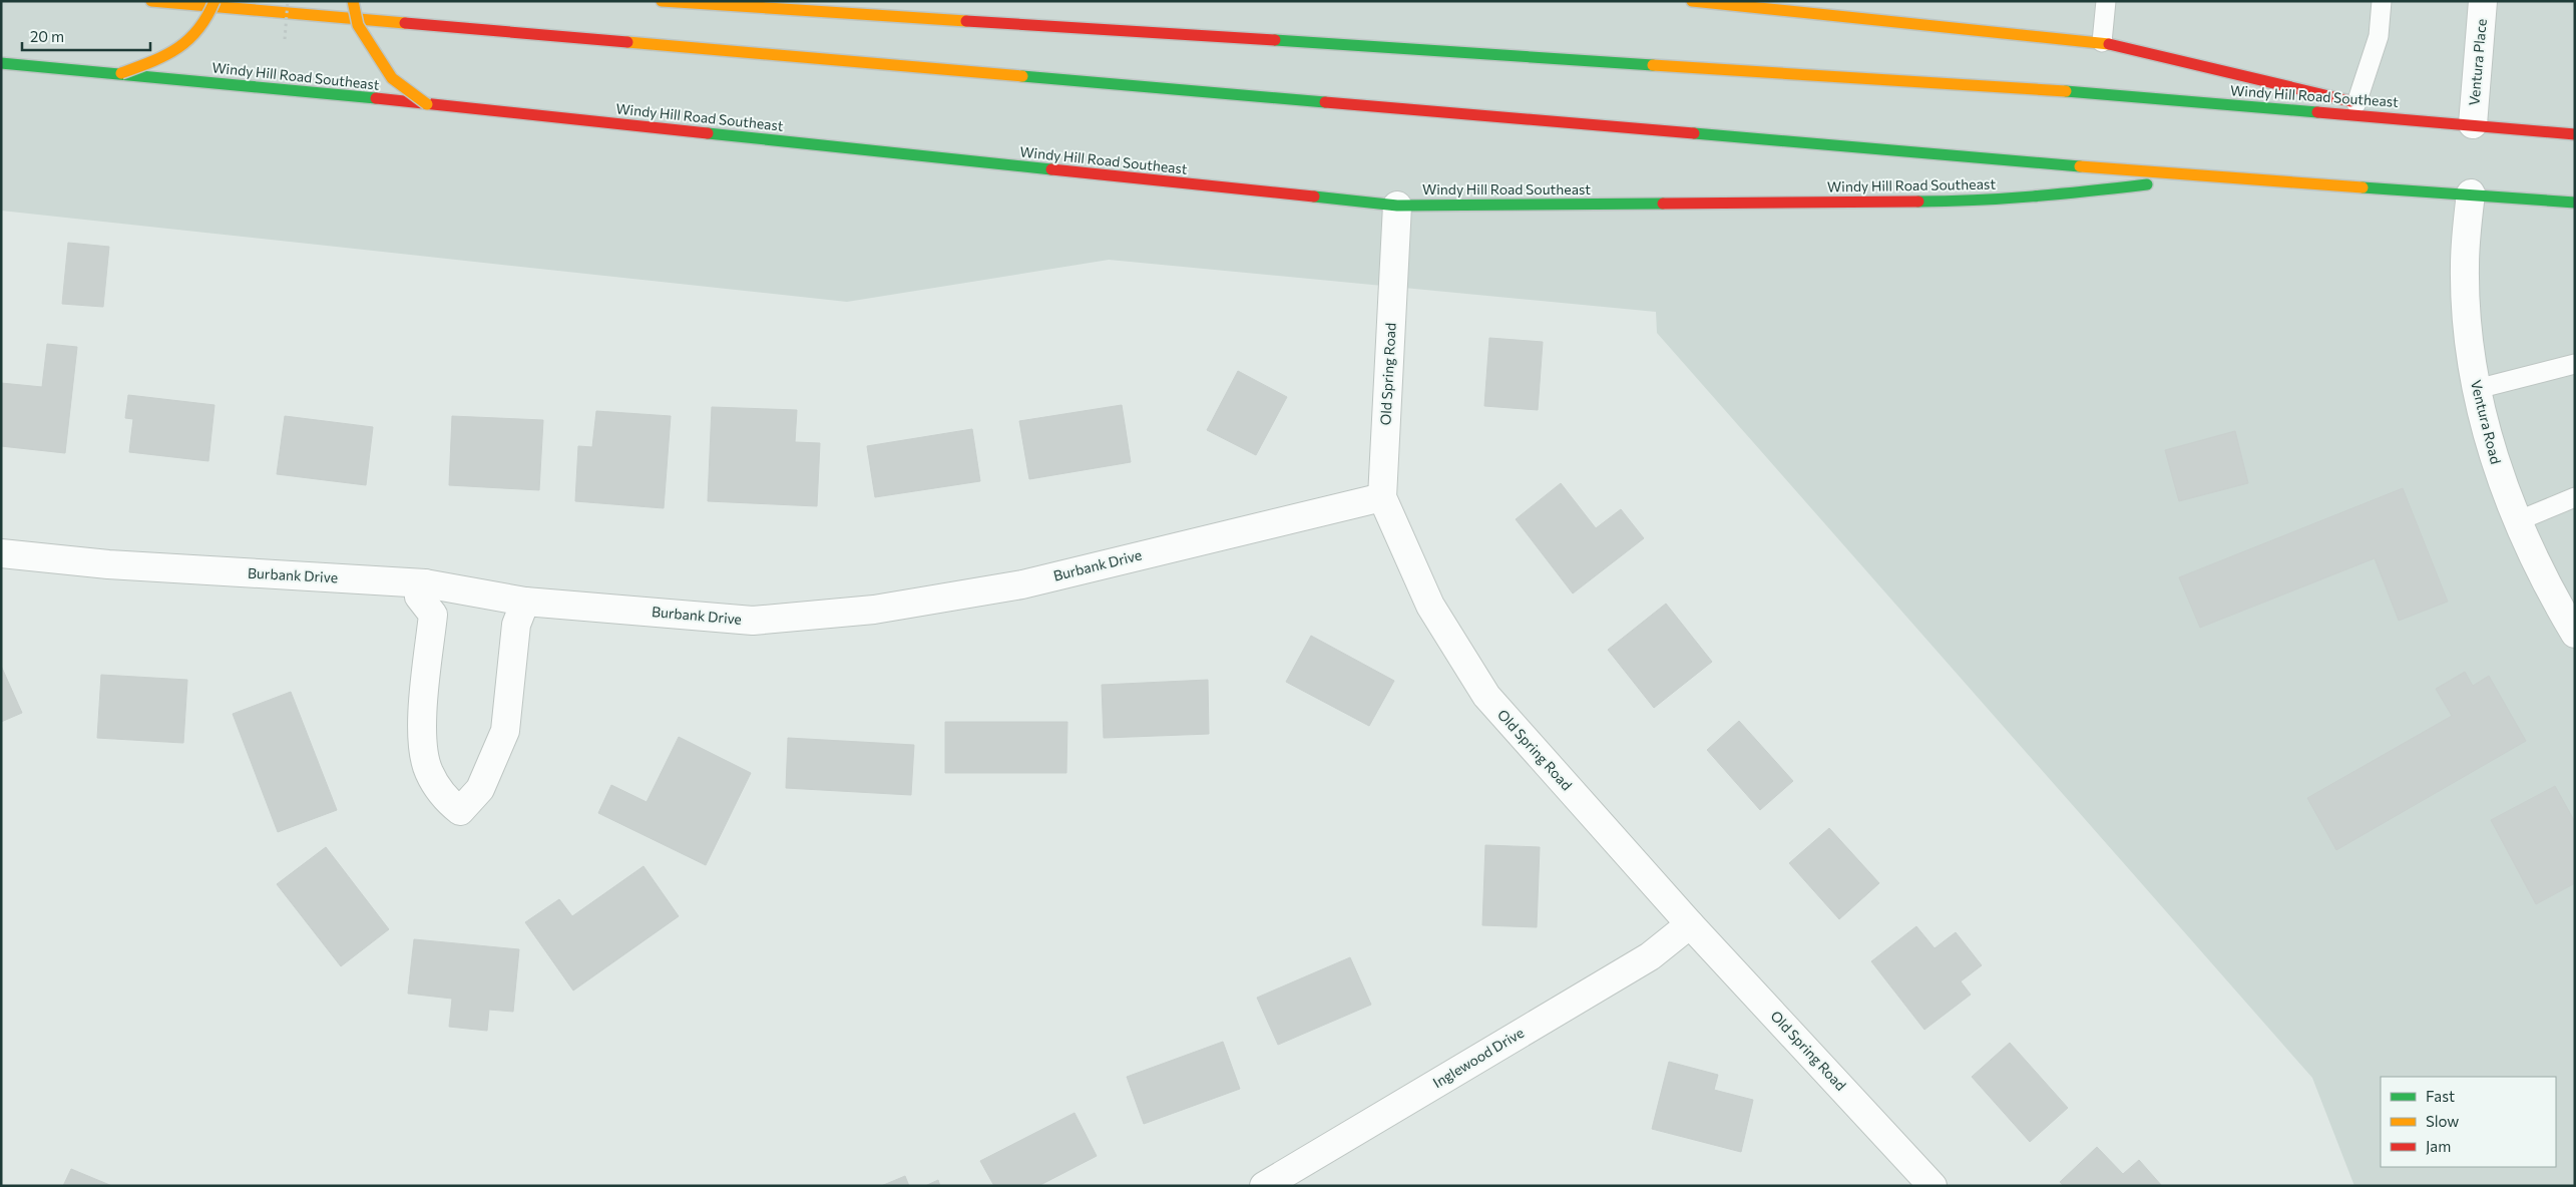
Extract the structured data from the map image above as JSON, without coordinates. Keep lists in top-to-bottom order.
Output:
{
  "streets": {
    "main road": ["Windy Hill Road Southeast"],
    "street": [
      "Ventura Place",
      "Old Spring Road",
      "Ventura Road",
      "Burbank Drive",
      "Inglewood Drive"
    ]
  },
  "crossings": [
    ["Ventura Place", "Windy Hill Road Southeast"],
    ["Windy Hill Road Southeast", "Old Spring Road"],
    ["Windy Hill Road Southeast", "Ventura Road"],
    ["Old Spring Road", "Burbank Drive"],
    ["Old Spring Road", "Inglewood Drive"]
  ],
  "legend": ["Fast", "Slow", "Jam"],
  "scale_bar": "20 m"
}
